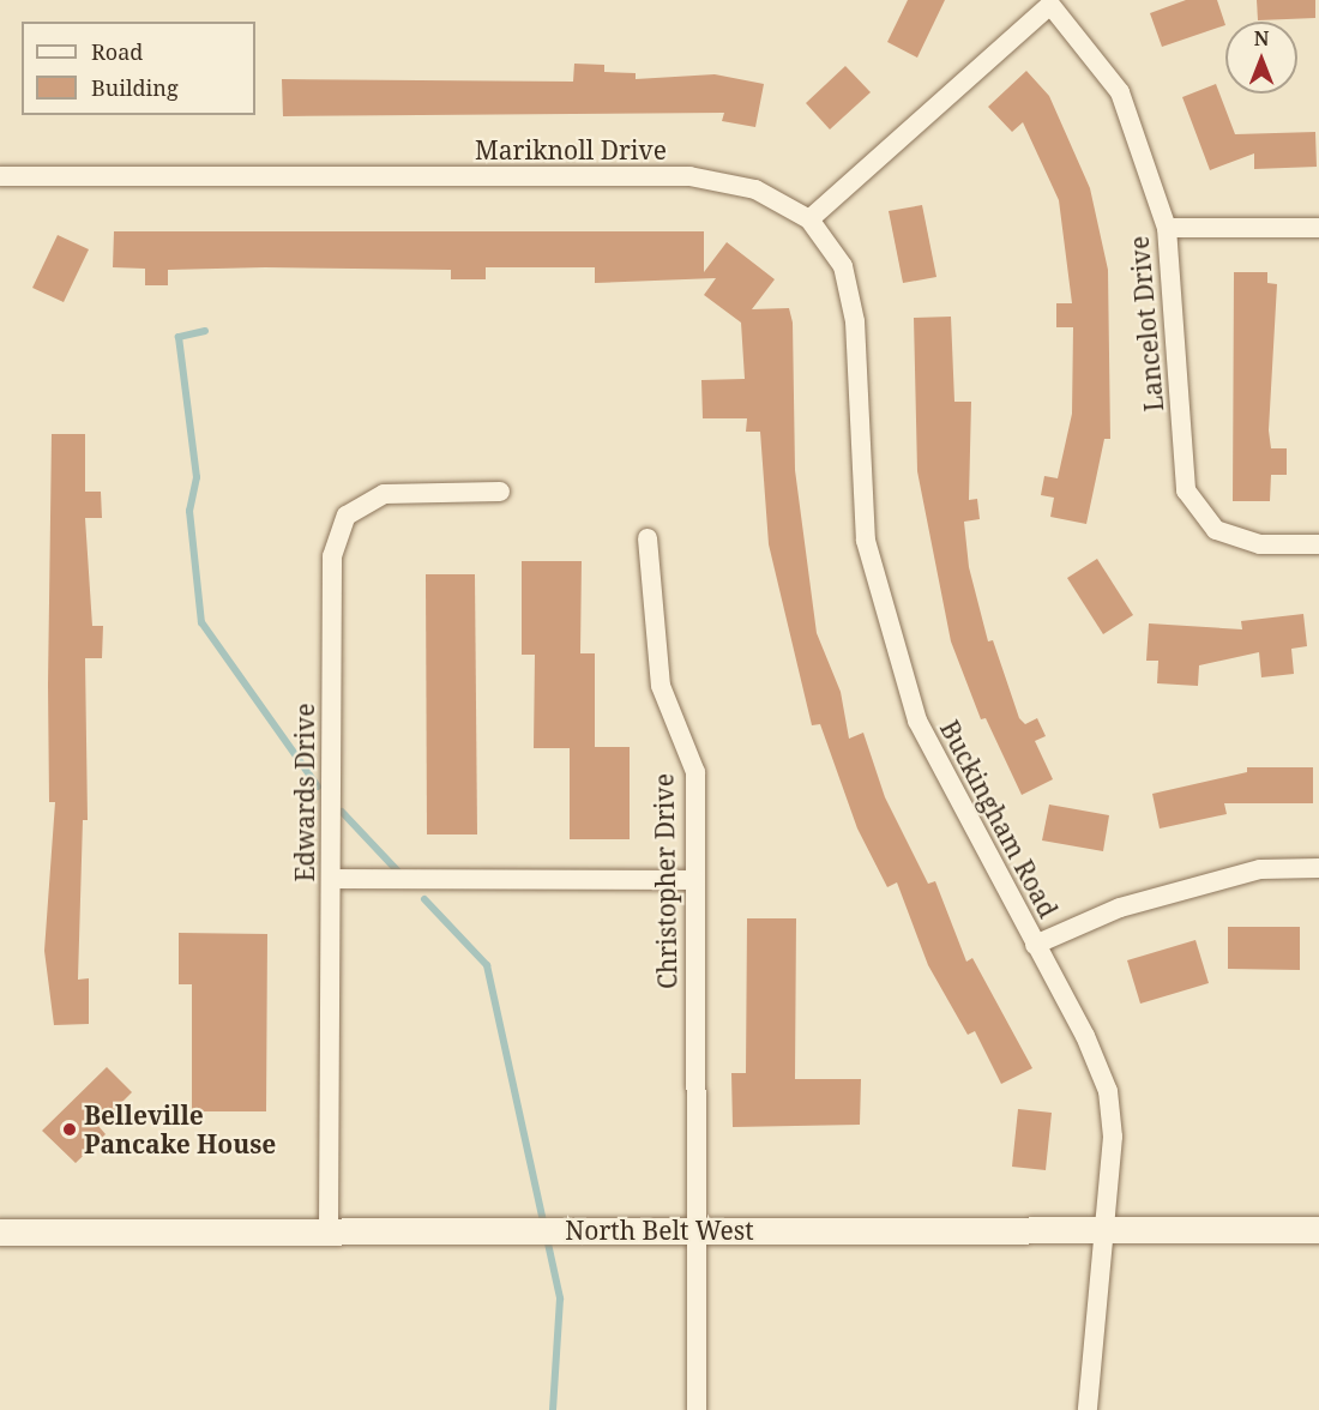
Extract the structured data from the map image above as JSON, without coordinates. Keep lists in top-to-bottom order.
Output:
{
  "streets": {
    "main road": ["North Belt West"],
    "street": [
      "Mariknoll Drive",
      "Lancelot Drive",
      "Edwards Drive",
      "Buckingham Road",
      "Christopher Drive"
    ]
  },
  "crossings": [
    ["Mariknoll Drive", "Buckingham Road"],
    ["Edwards Drive", "North Belt West"],
    ["Buckingham Road", "North Belt West"],
    ["Christopher Drive", "North Belt West"]
  ],
  "places": ["Belleville Pancake House"],
  "legend": ["Road", "Building"],
  "north": "top"
}
